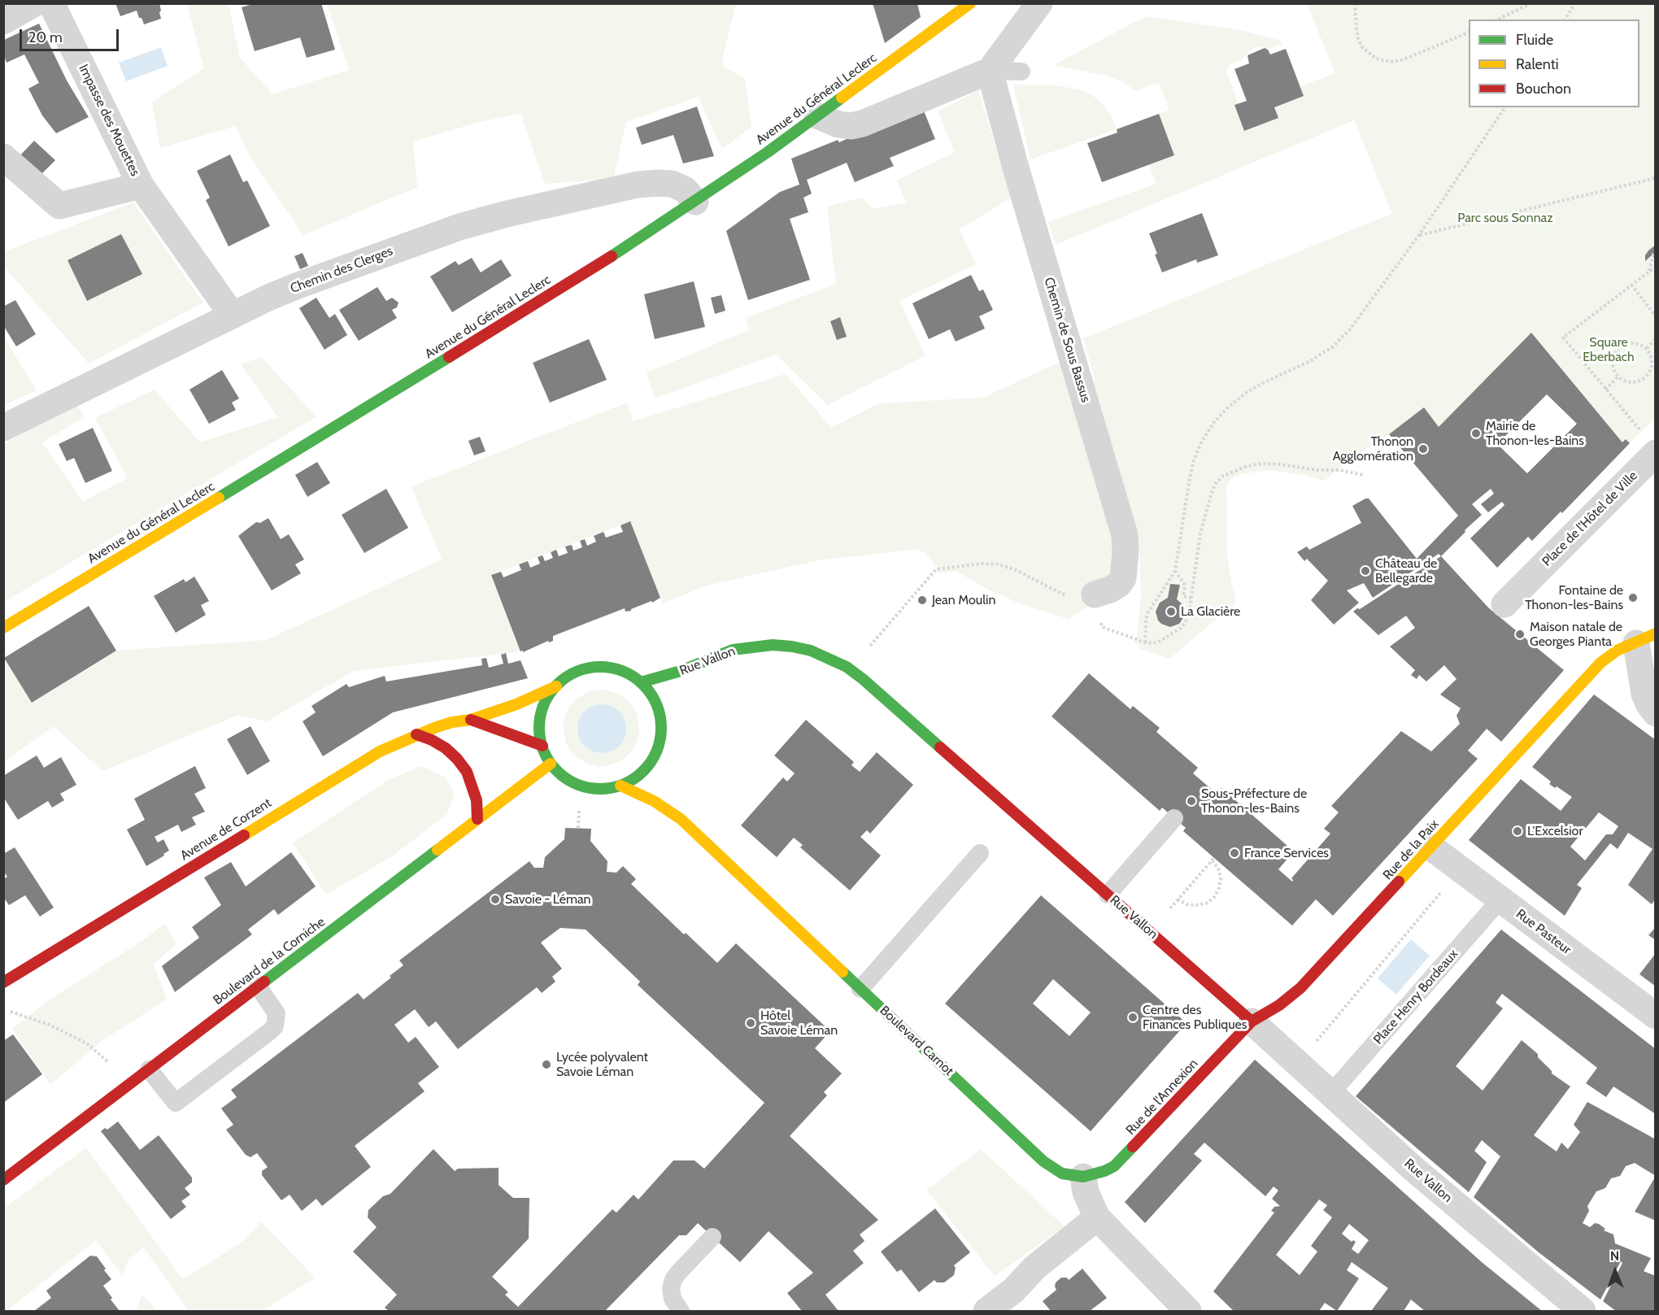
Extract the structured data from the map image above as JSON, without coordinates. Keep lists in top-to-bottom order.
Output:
{
  "streets": {
    "street": [
      "Avenue du Général Leclerc",
      "Impasse des Mouettes",
      "Chemin des Clerges",
      "Chemin de Sous Bassus",
      "Place de l'Hôtel de Ville",
      "Rue Vallon",
      "Avenue de Corzent",
      "Rue de la Paix",
      "Rue Pasteur",
      "Boulevard de la Corniche",
      "Boulevard Carnot",
      "Rue de l'Annexion"
    ],
    "lane": ["Place Henry Bordeaux"]
  },
  "crossings": [
    ["Avenue du Général Leclerc", "Chemin des Clerges"],
    ["Impasse des Mouettes", "Chemin des Clerges"],
    ["Rue Vallon", "Avenue de Corzent"],
    ["Rue Vallon", "Rue de la Paix"],
    ["Rue Vallon", "Boulevard de la Corniche"],
    ["Rue Vallon", "Place Henry Bordeaux"],
    ["Rue Vallon", "Boulevard Carnot"],
    ["Rue Vallon", "Rue de l'Annexion"],
    ["Avenue de Corzent", "Boulevard de la Corniche"],
    ["Avenue de Corzent", "Boulevard Carnot"],
    ["Rue de la Paix", "Rue Pasteur"],
    ["Rue de la Paix", "Rue de l'Annexion"],
    ["Rue Pasteur", "Place Henry Bordeaux"],
    ["Boulevard de la Corniche", "Boulevard Carnot"],
    ["Boulevard Carnot", "Rue de l'Annexion"]
  ],
  "parks": ["Parc sous Sonnaz", "Square Eberbach"],
  "places": [
    "Mairie de Thonon-les-Bains",
    "Thonon Agglomération",
    "Château de Bellegarde",
    "Fontaine de Thonon-les-Bains",
    "Jean Moulin",
    "La Glacière",
    "Maison natale de Georges Pianta",
    "Sous-Préfecture de Thonon-les-Bains",
    "L'Excelsior",
    "France Services",
    "Savoie - Léman",
    "Centre des Finances Publiques",
    "Hôtel Savoie Léman",
    "Lycée polyvalent Savoie Léman"
  ],
  "legend": ["Fluide", "Ralenti", "Bouchon"],
  "scale_bar": "20 m",
  "north": "top"
}
